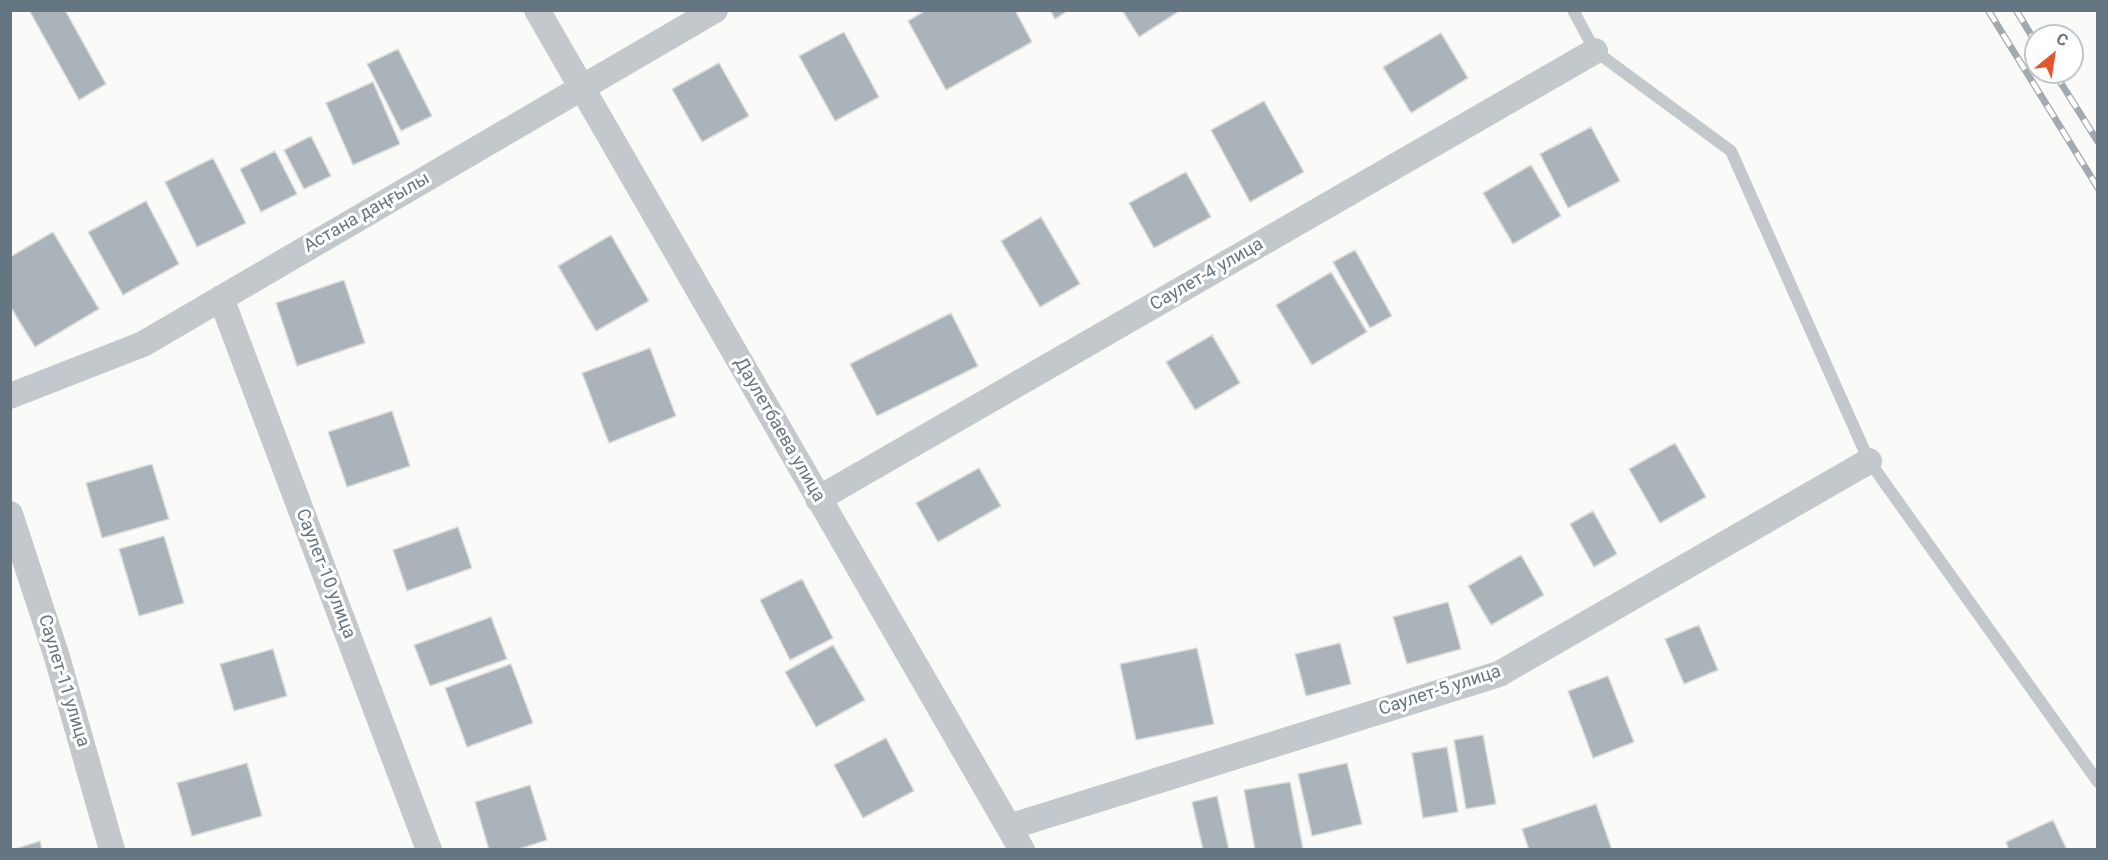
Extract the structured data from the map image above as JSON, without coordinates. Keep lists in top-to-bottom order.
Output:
{
  "streets": {
    "street": [
      "Астана даңғылы",
      "Саулет-4 улица",
      "Даулетбаева улица",
      "Саулет-10 улица",
      "Саулет-11 улица",
      "Саулет-5 улица"
    ]
  },
  "crossings": [
    ["Астана даңғылы", "Даулетбаева улица"],
    ["Астана даңғылы", "Саулет-10 улица"],
    ["Саулет-4 улица", "Даулетбаева улица"],
    ["Даулетбаева улица", "Саулет-5 улица"]
  ],
  "north": "top right"
}
